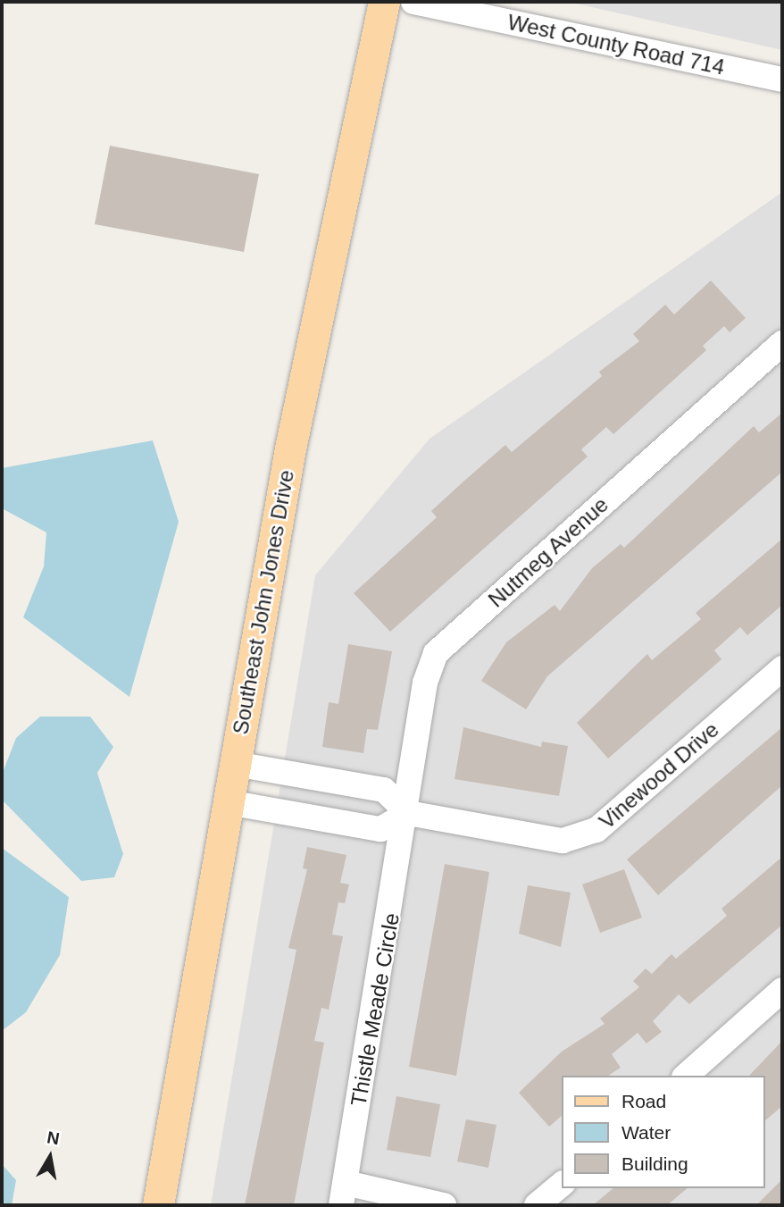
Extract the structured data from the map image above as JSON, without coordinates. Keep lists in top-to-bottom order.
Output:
{
  "streets": {
    "main road": ["Southeast John Jones Drive"],
    "street": [
      "West County Road 714",
      "Nutmeg Avenue",
      "Vinewood Drive",
      "Thistle Meade Circle"
    ]
  },
  "crossings": [
    ["Nutmeg Avenue", "Vinewood Drive"],
    ["Nutmeg Avenue", "Thistle Meade Circle"],
    ["Vinewood Drive", "Thistle Meade Circle"]
  ],
  "legend": ["Road", "Water", "Building"],
  "north": "top"
}
